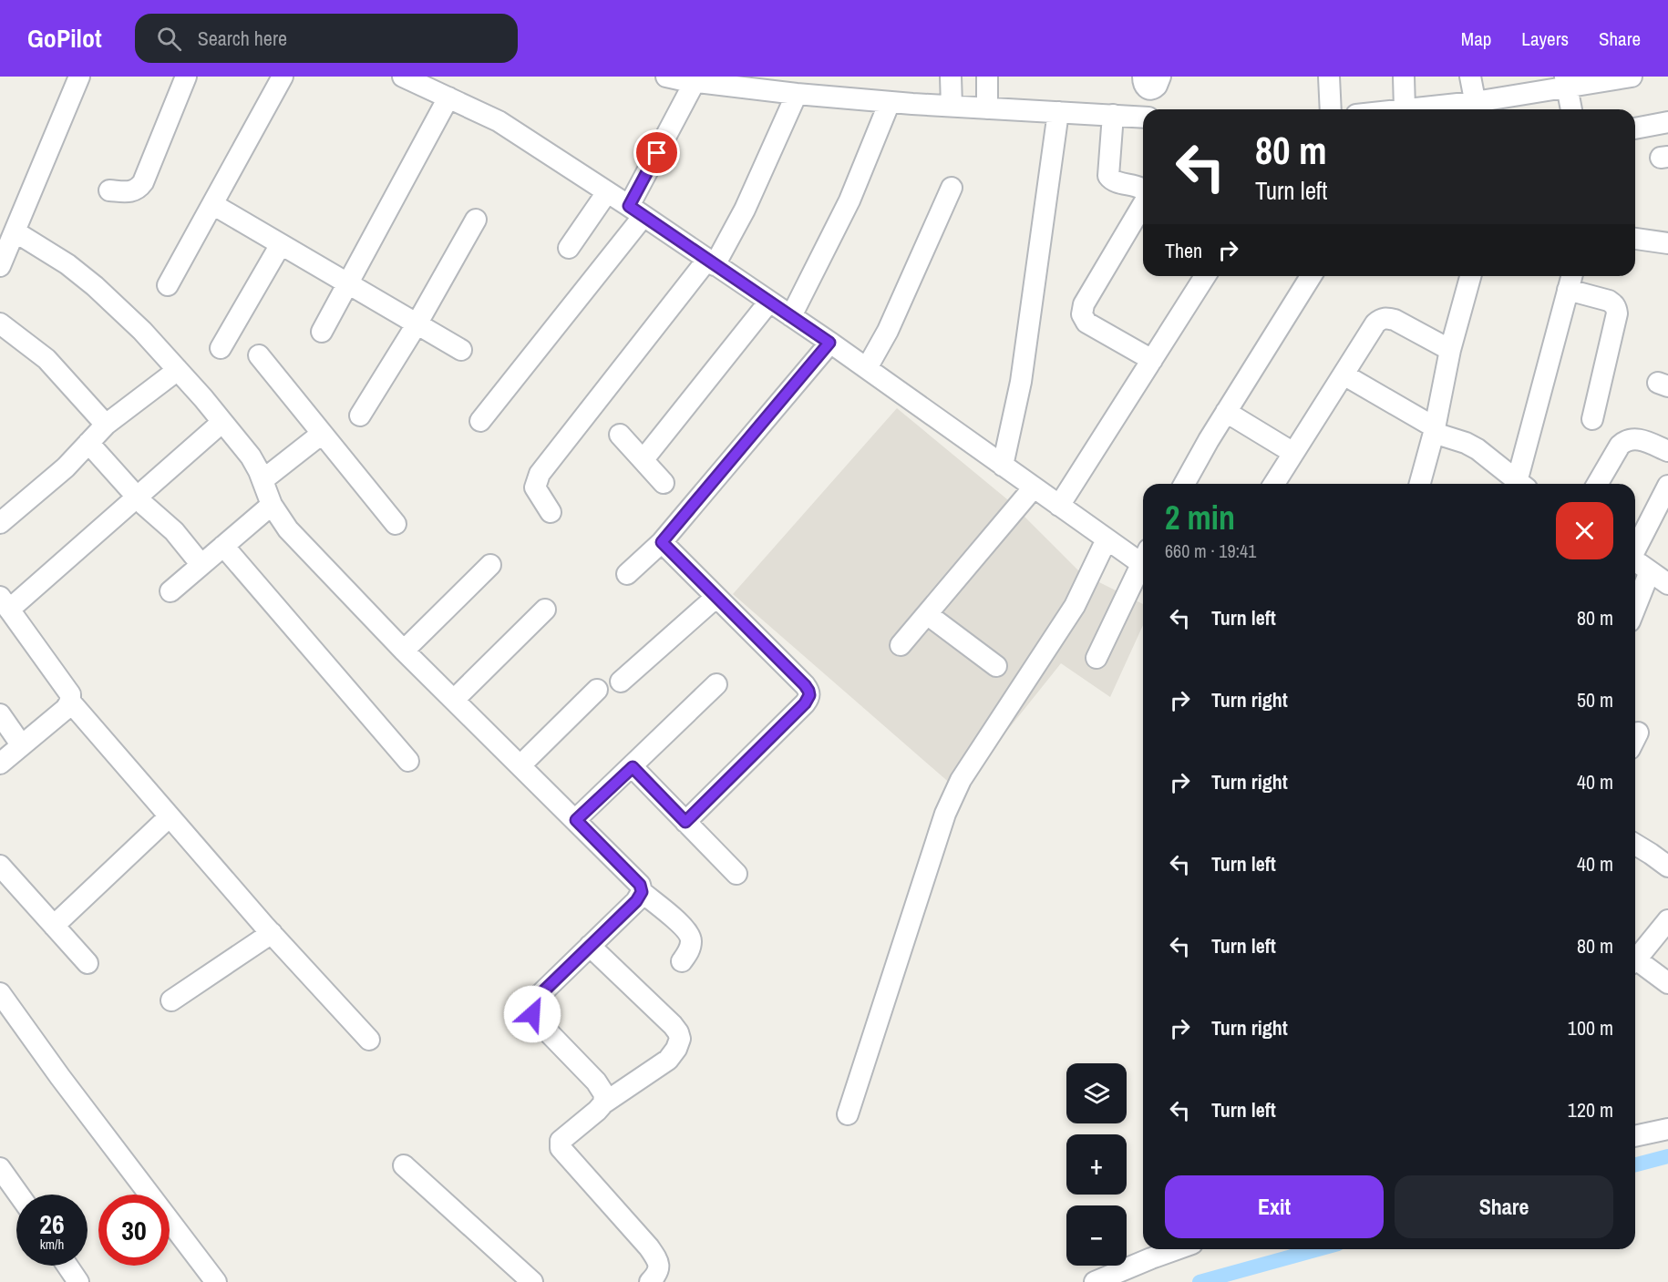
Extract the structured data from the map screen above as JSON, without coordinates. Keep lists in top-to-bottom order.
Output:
{
  "page": {
    "header": "GoPilot",
    "search": "Search here",
    "nav": ["Map", "Layers", "Share"],
    "turn": ["80 m", "Turn left"],
    "then": "Then",
    "heading": ["2 min", "660 m · 19:41"],
    "list": [
      {
        "name": "Turn left",
        "value": "80 m"
      },
      {
        "name": "Turn right",
        "value": "50 m"
      },
      {
        "name": "Turn right",
        "value": "40 m"
      },
      {
        "name": "Turn left",
        "value": "40 m"
      },
      {
        "name": "Turn left",
        "value": "80 m"
      },
      {
        "name": "Turn right",
        "value": "100 m"
      },
      {
        "name": "Turn left",
        "value": "120 m"
      }
    ],
    "map_buttons": ["+", "−"],
    "buttons": ["Exit", "Share"],
    "speed": "26 km/h",
    "limit": "30"
  }
}
